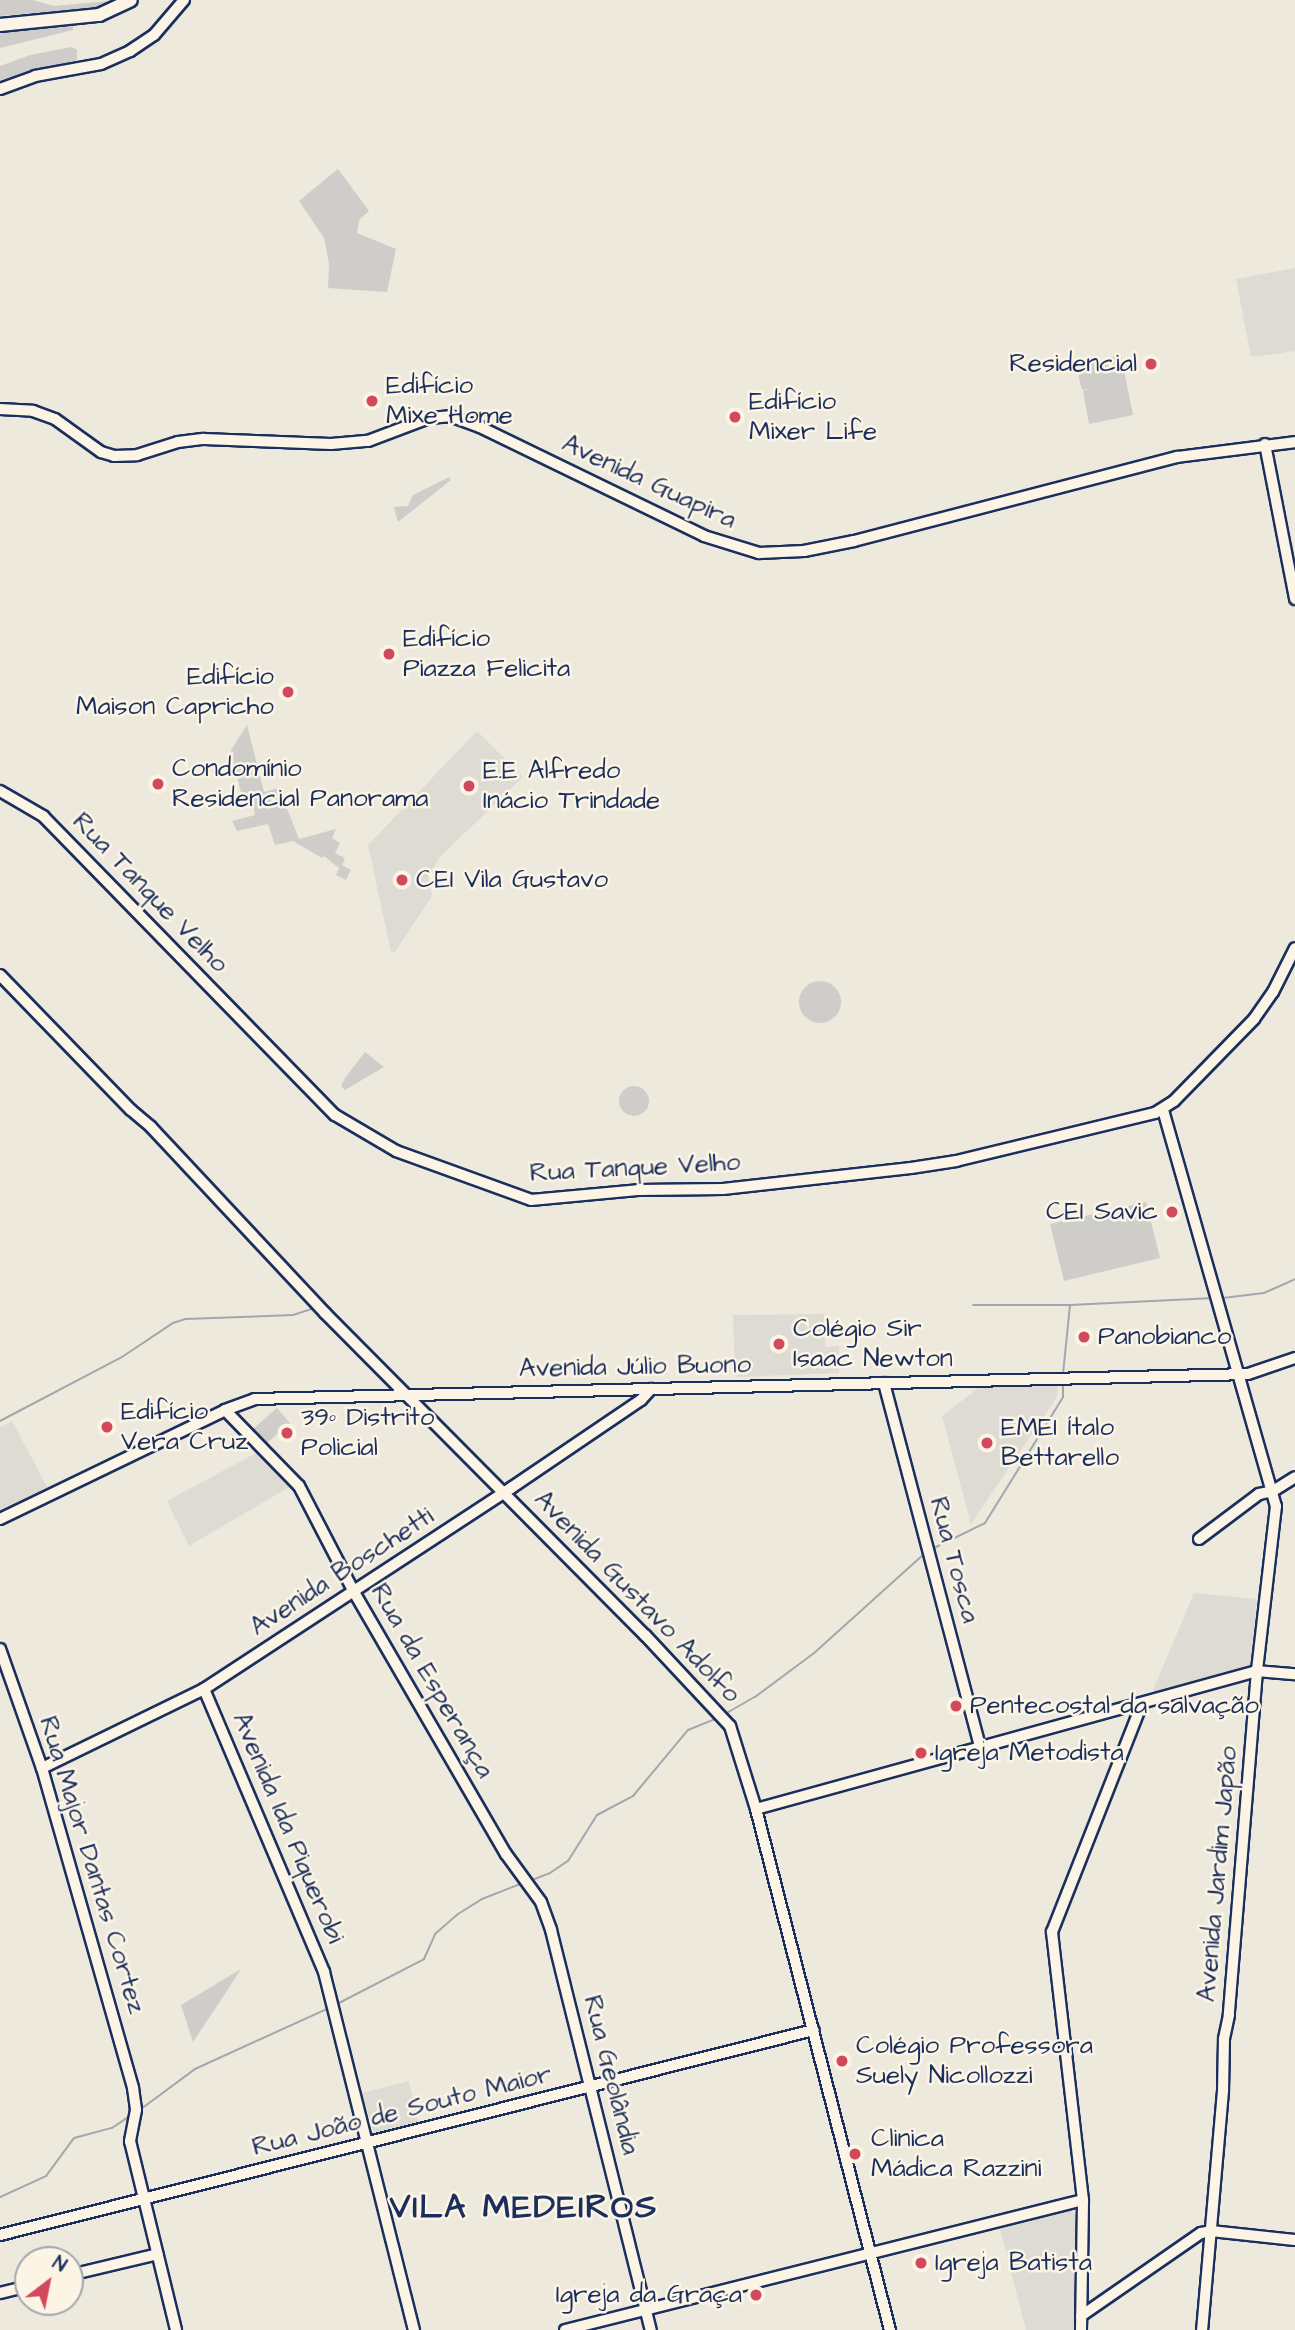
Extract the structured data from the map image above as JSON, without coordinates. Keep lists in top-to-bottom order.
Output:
{
  "streets": {
    "street": [
      "Avenida Guapira",
      "Rua Tanque Velho",
      "Avenida Júlio Buono",
      "Rua Tosca",
      "Avenida Boschetti",
      "Avenida Gustavo Adolfo",
      "Rua da Esperança",
      "Avenida Ida Piquerobi",
      "Rua Major Dantas Cortez",
      "Avenida Jardim Japão",
      "Rua Geolândia",
      "Rua João de Souto Maior"
    ]
  },
  "crossings": [
    ["Rua Tanque Velho", "Avenida Jardim Japão"],
    ["Avenida Júlio Buono", "Rua Tosca"],
    ["Avenida Júlio Buono", "Avenida Boschetti"],
    ["Avenida Júlio Buono", "Avenida Gustavo Adolfo"],
    ["Avenida Júlio Buono", "Rua da Esperança"],
    ["Avenida Júlio Buono", "Avenida Jardim Japão"],
    ["Avenida Boschetti", "Avenida Gustavo Adolfo"],
    ["Avenida Boschetti", "Rua da Esperança"],
    ["Avenida Boschetti", "Avenida Ida Piquerobi"],
    ["Avenida Boschetti", "Rua Major Dantas Cortez"],
    ["Avenida Gustavo Adolfo", "Rua João de Souto Maior"],
    ["Rua da Esperança", "Rua Geolândia"],
    ["Avenida Ida Piquerobi", "Rua João de Souto Maior"],
    ["Rua Major Dantas Cortez", "Rua João de Souto Maior"],
    ["Rua Geolândia", "Rua João de Souto Maior"]
  ],
  "districts": ["VILA MEDEIROS"],
  "places": [
    "Residencial",
    "Edifício Mixe Home",
    "Edifício Mixer Life",
    "Edifício Piazza Felicita",
    "Edifício Maison Capricho",
    "Condomínio Residencial Panorama",
    "E.E Alfredo Inácio Trindade",
    "CEI Vila Gustavo",
    "CEI Savic",
    "Panobianco",
    "Colégio Sir Isaac Newton",
    "Edifício Vera Cruz",
    "39º Distrito Policial",
    "EMEI Ítalo Bettarello",
    "Pentecostal da salvação",
    "Igreja Metodista",
    "Colégio Professora Suely Nicollozzi",
    "Clinica Mádica Razzini",
    "Igreja Batista",
    "Igreja da Graça"
  ],
  "north": "top right"
}
